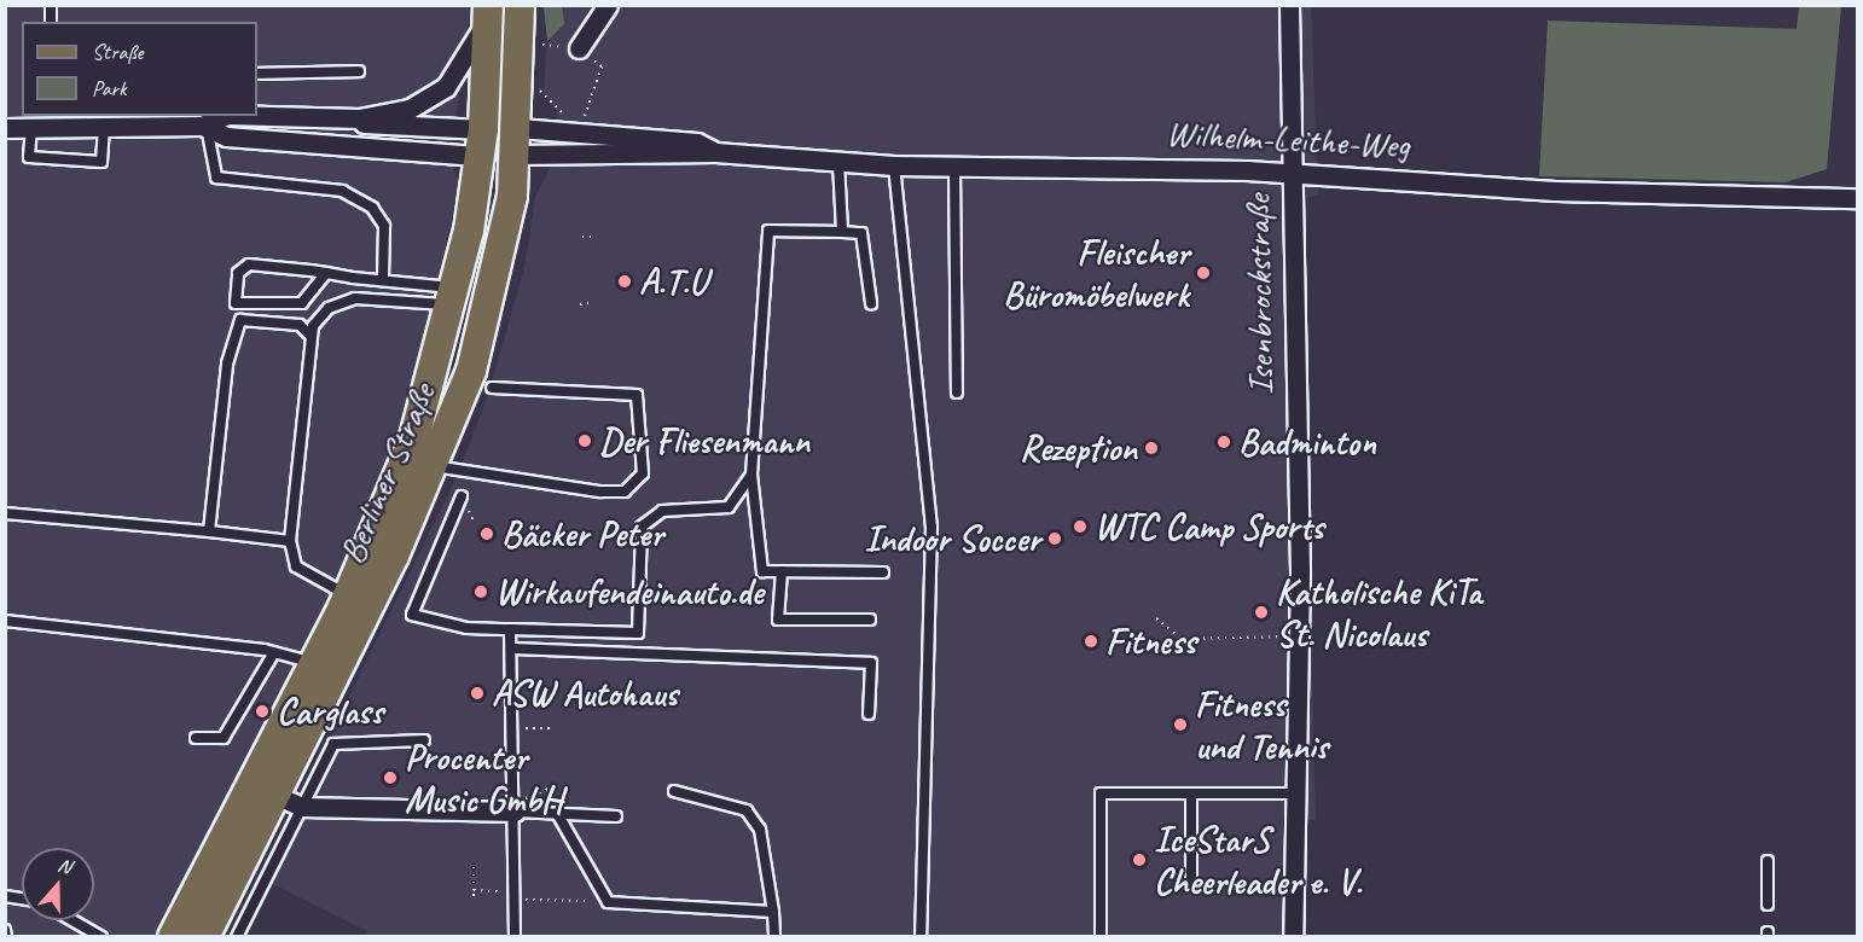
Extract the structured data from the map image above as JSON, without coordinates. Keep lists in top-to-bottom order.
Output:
{
  "streets": {
    "main road": ["Wilhelm-Leithe-Weg", "Berliner Straße"],
    "street": ["Isenbrockstraße"]
  },
  "crossings": [
    ["Wilhelm-Leithe-Weg", "Isenbrockstraße"],
    ["Wilhelm-Leithe-Weg", "Berliner Straße"]
  ],
  "places": [
    "Fleischer Büromöbelwerk",
    "A.T.U",
    "Der Fliesenmann",
    "Badminton",
    "Rezeption",
    "WTC Camp Sports",
    "Bäcker Peter",
    "Indoor Soccer",
    "Wirkaufendeinauto.de",
    "Katholische KiTa St. Nicolaus",
    "Fitness",
    "ASW Autohaus",
    "Carglass",
    "Fitness und Tennis",
    "Procenter Music GmbH",
    "IceStarS Cheerleader e. V."
  ],
  "legend": ["Straße", "Park"],
  "north": "top"
}
